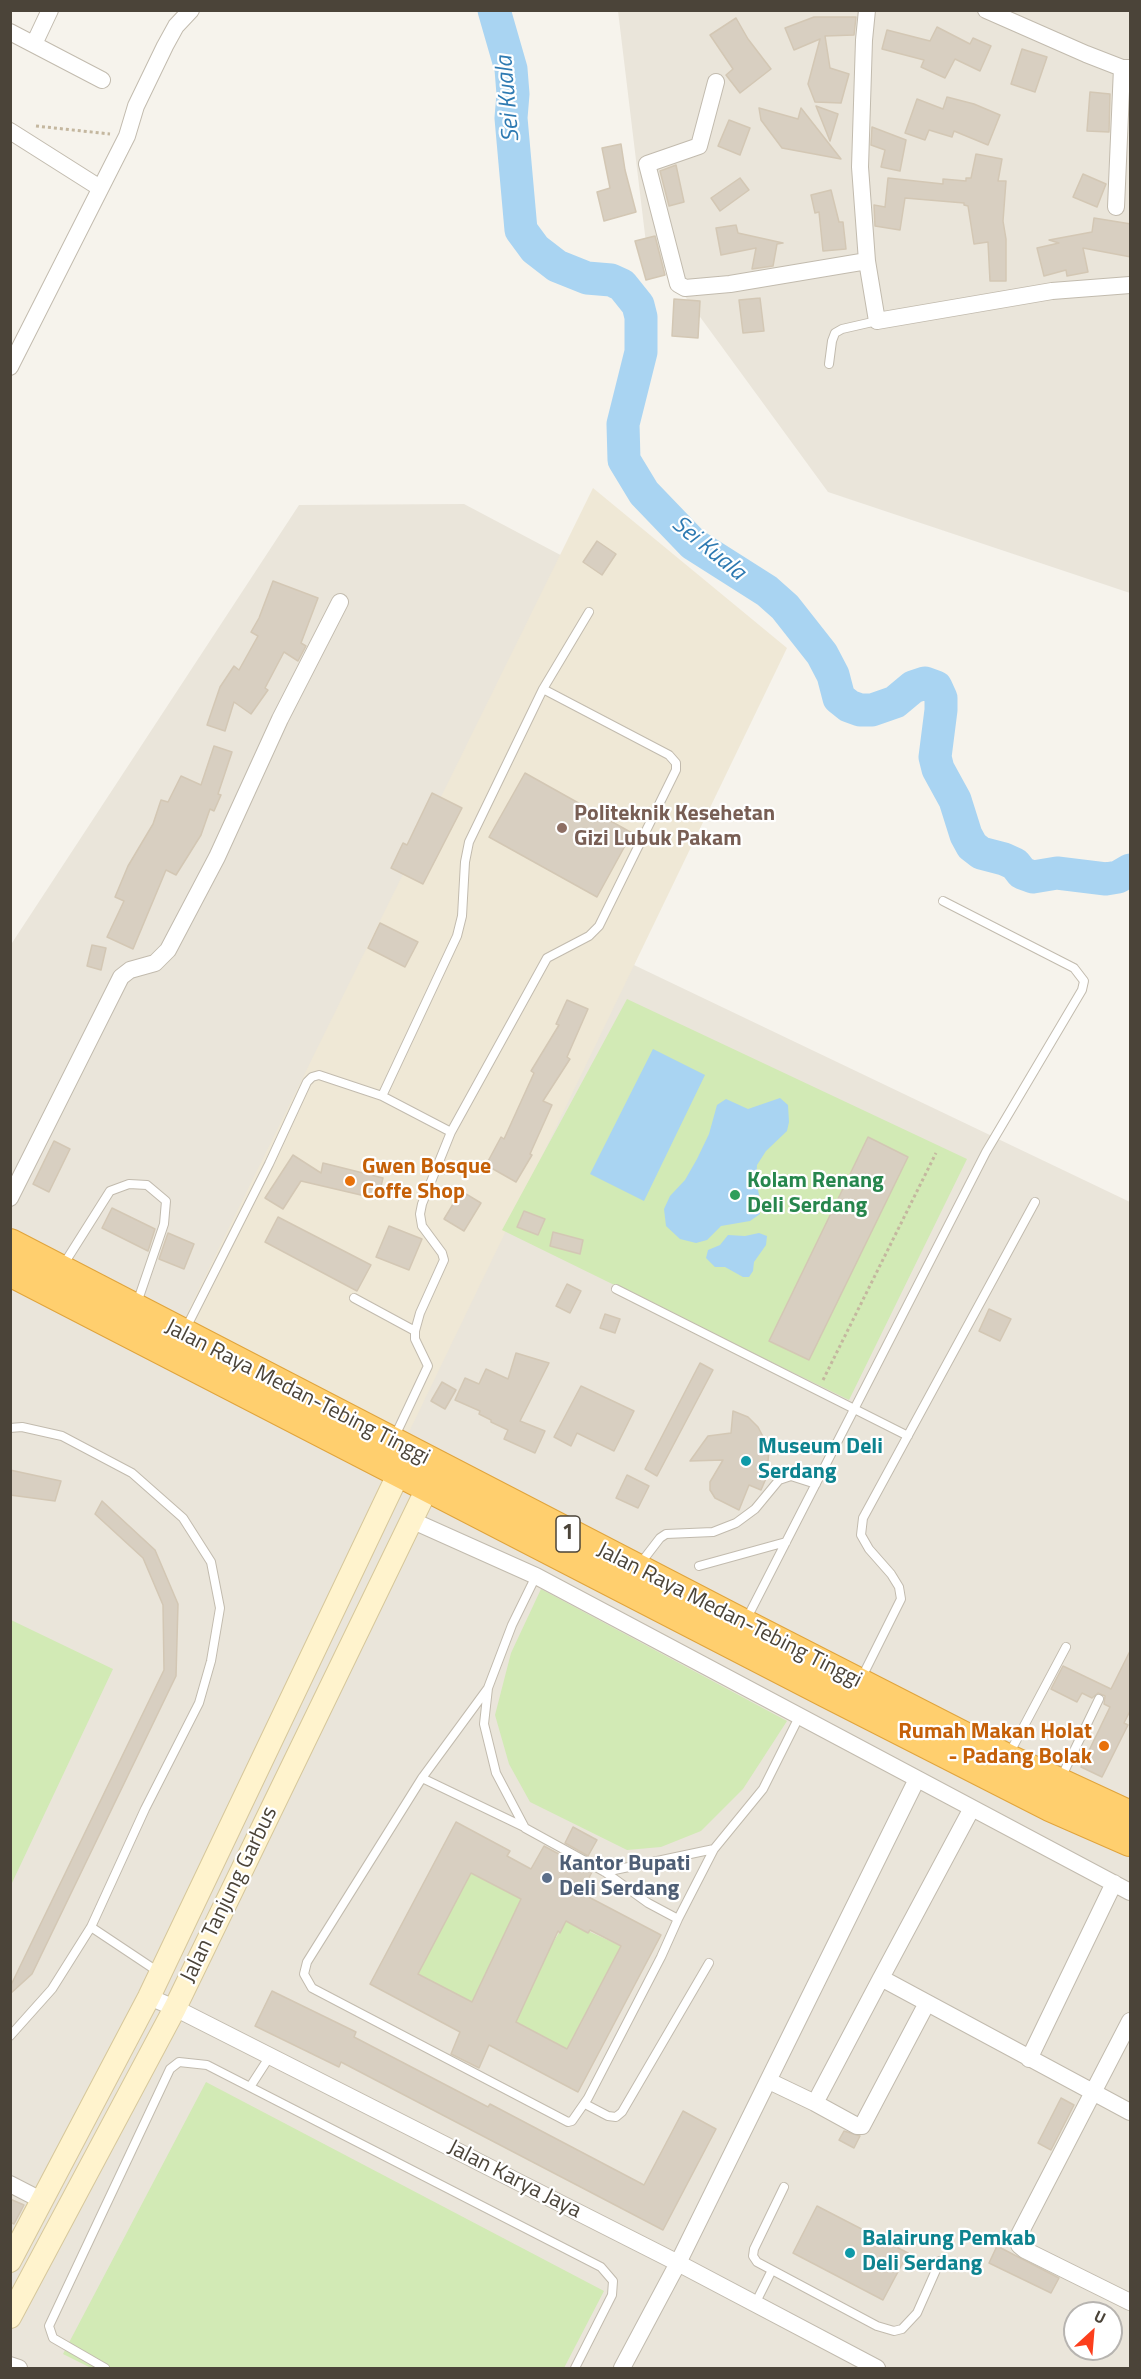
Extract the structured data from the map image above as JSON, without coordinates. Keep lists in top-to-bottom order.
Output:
{
  "streets": {
    "highway": ["Jalan Raya Medan-Tebing Tinggi", "1"],
    "street": ["Jalan Tanjung Garbus", "Jalan Karya Jaya"]
  },
  "crossings": [
    ["Jalan Raya Medan-Tebing Tinggi", "Jalan Tanjung Garbus"],
    ["Jalan Tanjung Garbus", "Jalan Karya Jaya"]
  ],
  "water": ["Sei Kuala"],
  "places": [
    "Politeknik Kesehetan Gizi Lubuk Pakam",
    "Gwen Bosque Coffe Shop",
    "Kolam Renang Deli Serdang",
    "Museum Deli Serdang",
    "Rumah Makan Holat - Padang Bolak",
    "Kantor Bupati Deli Serdang",
    "Balairung Pemkab Deli Serdang"
  ],
  "north": "top right"
}
